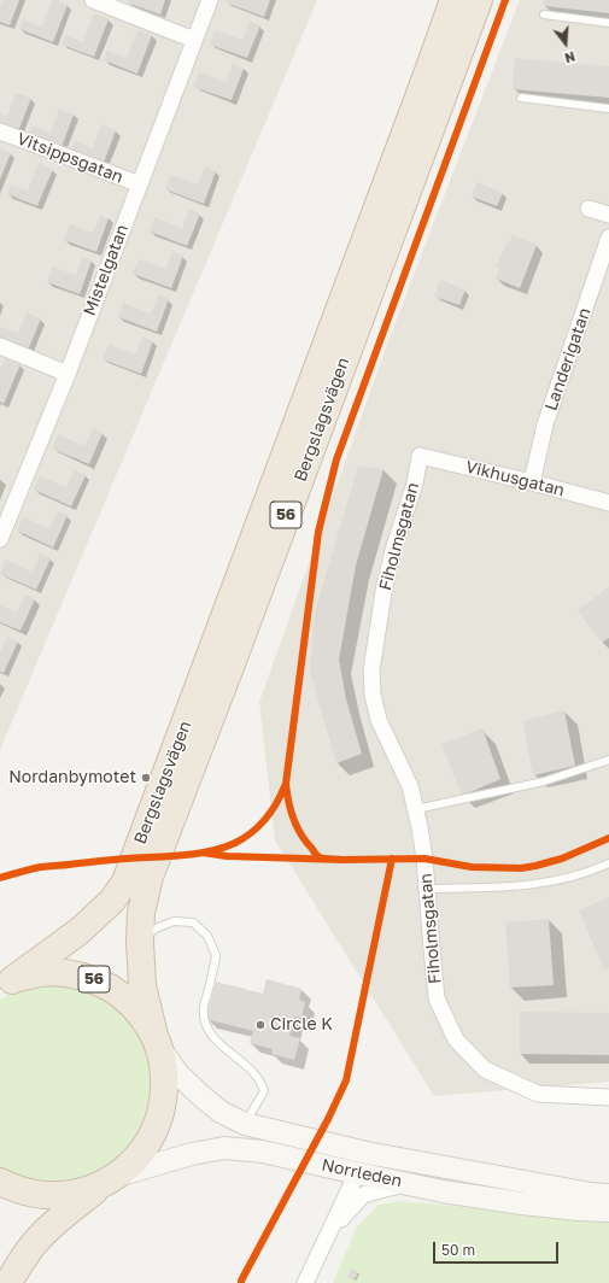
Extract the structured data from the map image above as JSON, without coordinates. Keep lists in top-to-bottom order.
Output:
{
  "streets": {
    "highway": ["Bergslagsvägen", "56"],
    "main road": ["Norrleden"],
    "street": [
      "Vitsippsgatan",
      "Mistelgatan",
      "Landerigatan",
      "Vikhusgatan",
      "Fiholmsgatan"
    ]
  },
  "crossings": [
    ["Vitsippsgatan", "Mistelgatan"],
    ["Landerigatan", "Vikhusgatan"],
    ["Bergslagsvägen", "56"],
    ["Bergslagsvägen", "Norrleden"],
    ["Vikhusgatan", "Fiholmsgatan"],
    ["56", "Norrleden"]
  ],
  "places": ["Nordanbymotet", "Circle K"],
  "scale_bar": "50 m",
  "north": "bottom"
}
